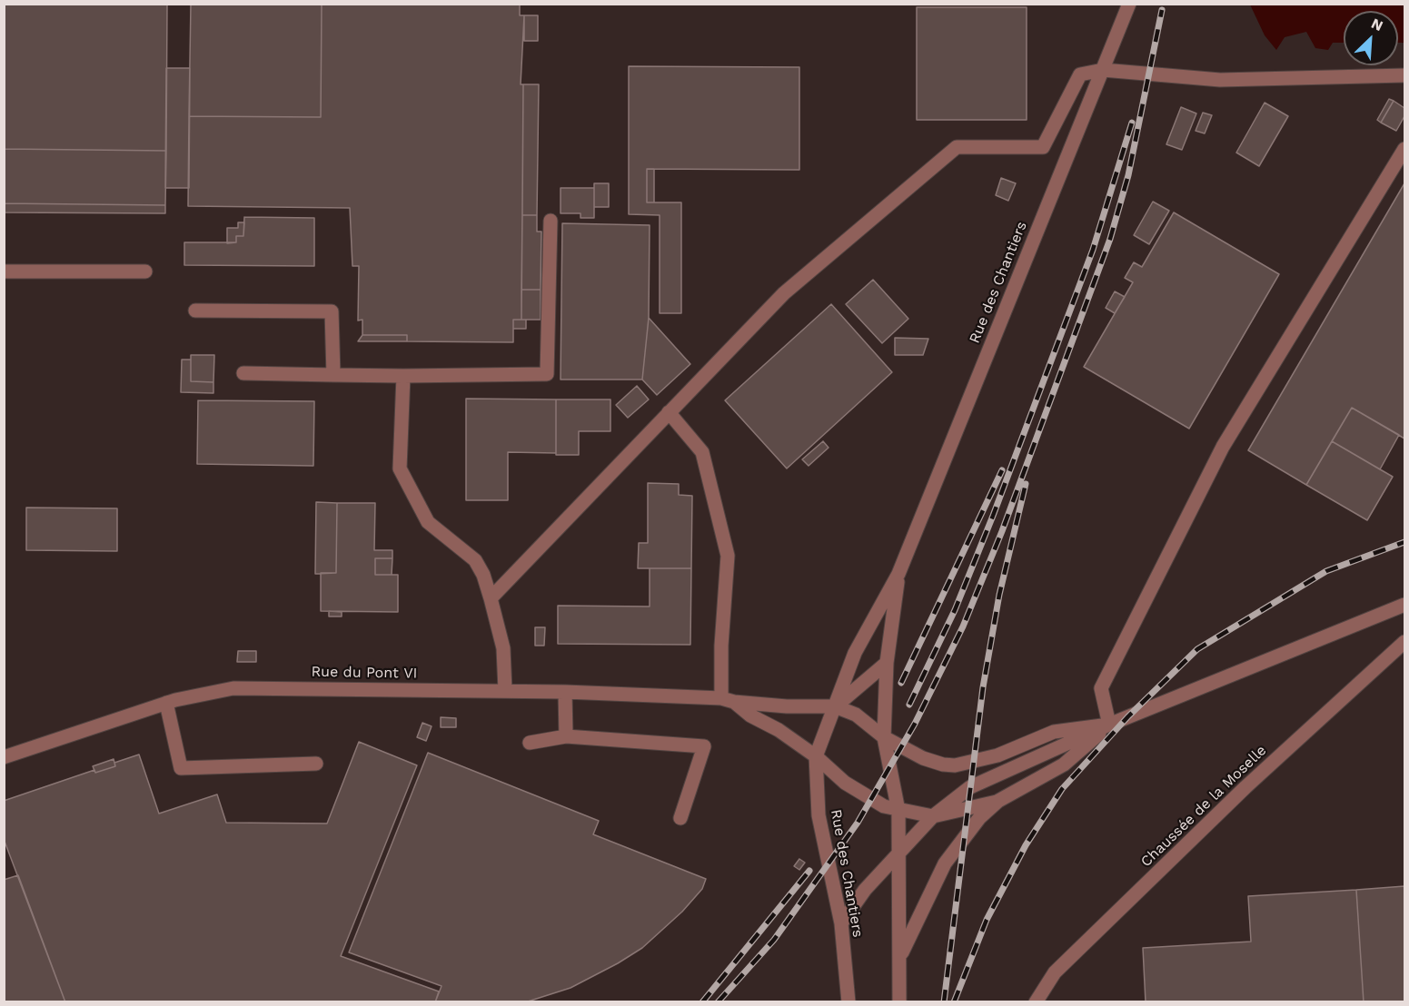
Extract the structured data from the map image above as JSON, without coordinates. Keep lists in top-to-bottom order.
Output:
{
  "streets": {
    "street": ["Rue des Chantiers", "Rue du Pont VI", "Chaussée de la Moselle"]
  },
  "crossings": [
    ["Rue des Chantiers", "Rue du Pont VI"]
  ],
  "north": "top right"
}
